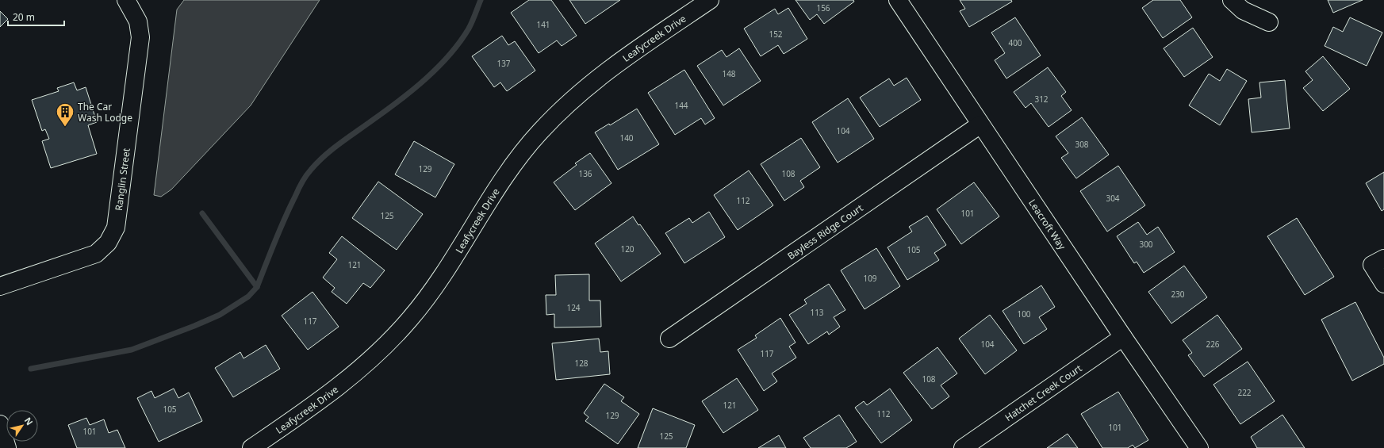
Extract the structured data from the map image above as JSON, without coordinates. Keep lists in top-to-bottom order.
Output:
{
  "streets": {
    "street": [
      "Leafycreek Drive",
      "Ranglin Street",
      "Leacroft Way",
      "Bayless Ridge Court",
      "Hatchet Creek Court"
    ]
  },
  "crossings": [
    ["Leacroft Way", "Bayless Ridge Court"],
    ["Leacroft Way", "Hatchet Creek Court"]
  ],
  "places": {
    "building": ["The Car Wash Lodge"]
  },
  "house_numbers": [
    "156",
    "141",
    "152",
    "400",
    "137",
    "148",
    "312",
    "144",
    "104",
    "140",
    "308",
    "129",
    "136",
    "108",
    "304",
    "112",
    "101",
    "125",
    "300",
    "120",
    "105",
    "121",
    "109",
    "230",
    "124",
    "113",
    "100",
    "117",
    "104",
    "226",
    "117",
    "128",
    "108",
    "222",
    "121",
    "105",
    "112",
    "129",
    "101",
    "101",
    "125"
  ],
  "scale_bar": "20 m",
  "north": "top right"
}
